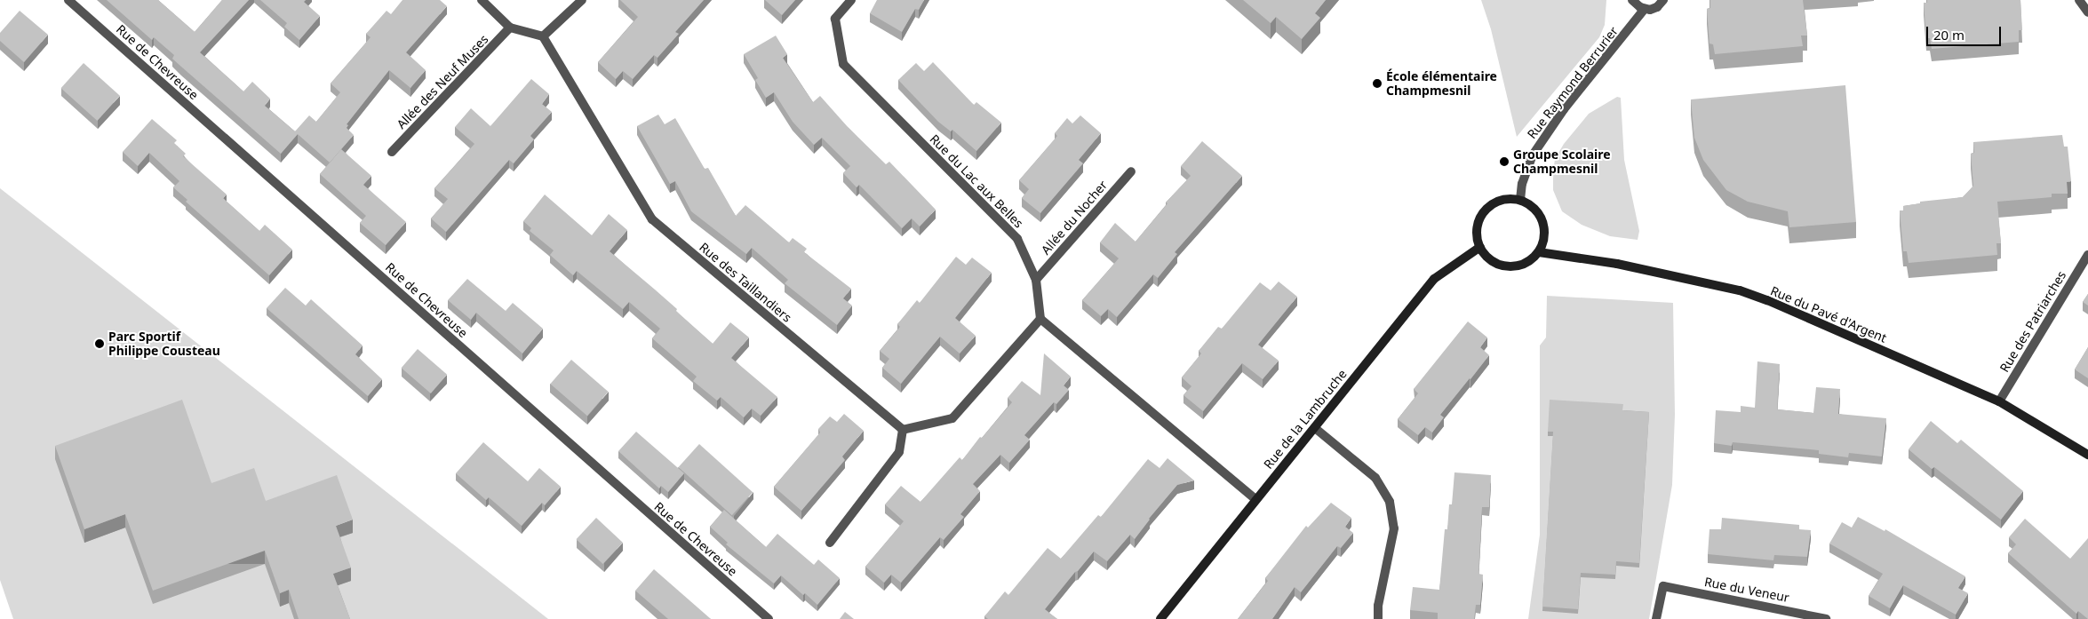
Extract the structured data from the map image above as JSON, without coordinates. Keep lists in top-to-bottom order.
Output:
{
  "streets": {
    "street": [
      "Rue de Chevreuse",
      "Allée des Neuf Muses",
      "Rue Raymond Berrurier",
      "Rue du Lac aux Belles",
      "Allée du Nocher",
      "Rue des Taillandiers",
      "Rue du Pavé d'Argent",
      "Rue des Patriarches",
      "Rue de la Lambruche",
      "Rue du Veneur"
    ]
  },
  "crossings": [
    ["Rue Raymond Berrurier", "Rue du Pavé d'Argent"],
    ["Rue Raymond Berrurier", "Rue de la Lambruche"],
    ["Rue du Lac aux Belles", "Allée du Nocher"],
    ["Rue du Pavé d'Argent", "Rue des Patriarches"],
    ["Rue du Pavé d'Argent", "Rue de la Lambruche"]
  ],
  "places": ["École élémentaire Champmesnil", "Groupe Scolaire Champmesnil", "Parc Sportif Philippe Cousteau"],
  "scale_bar": "20 m"
}
